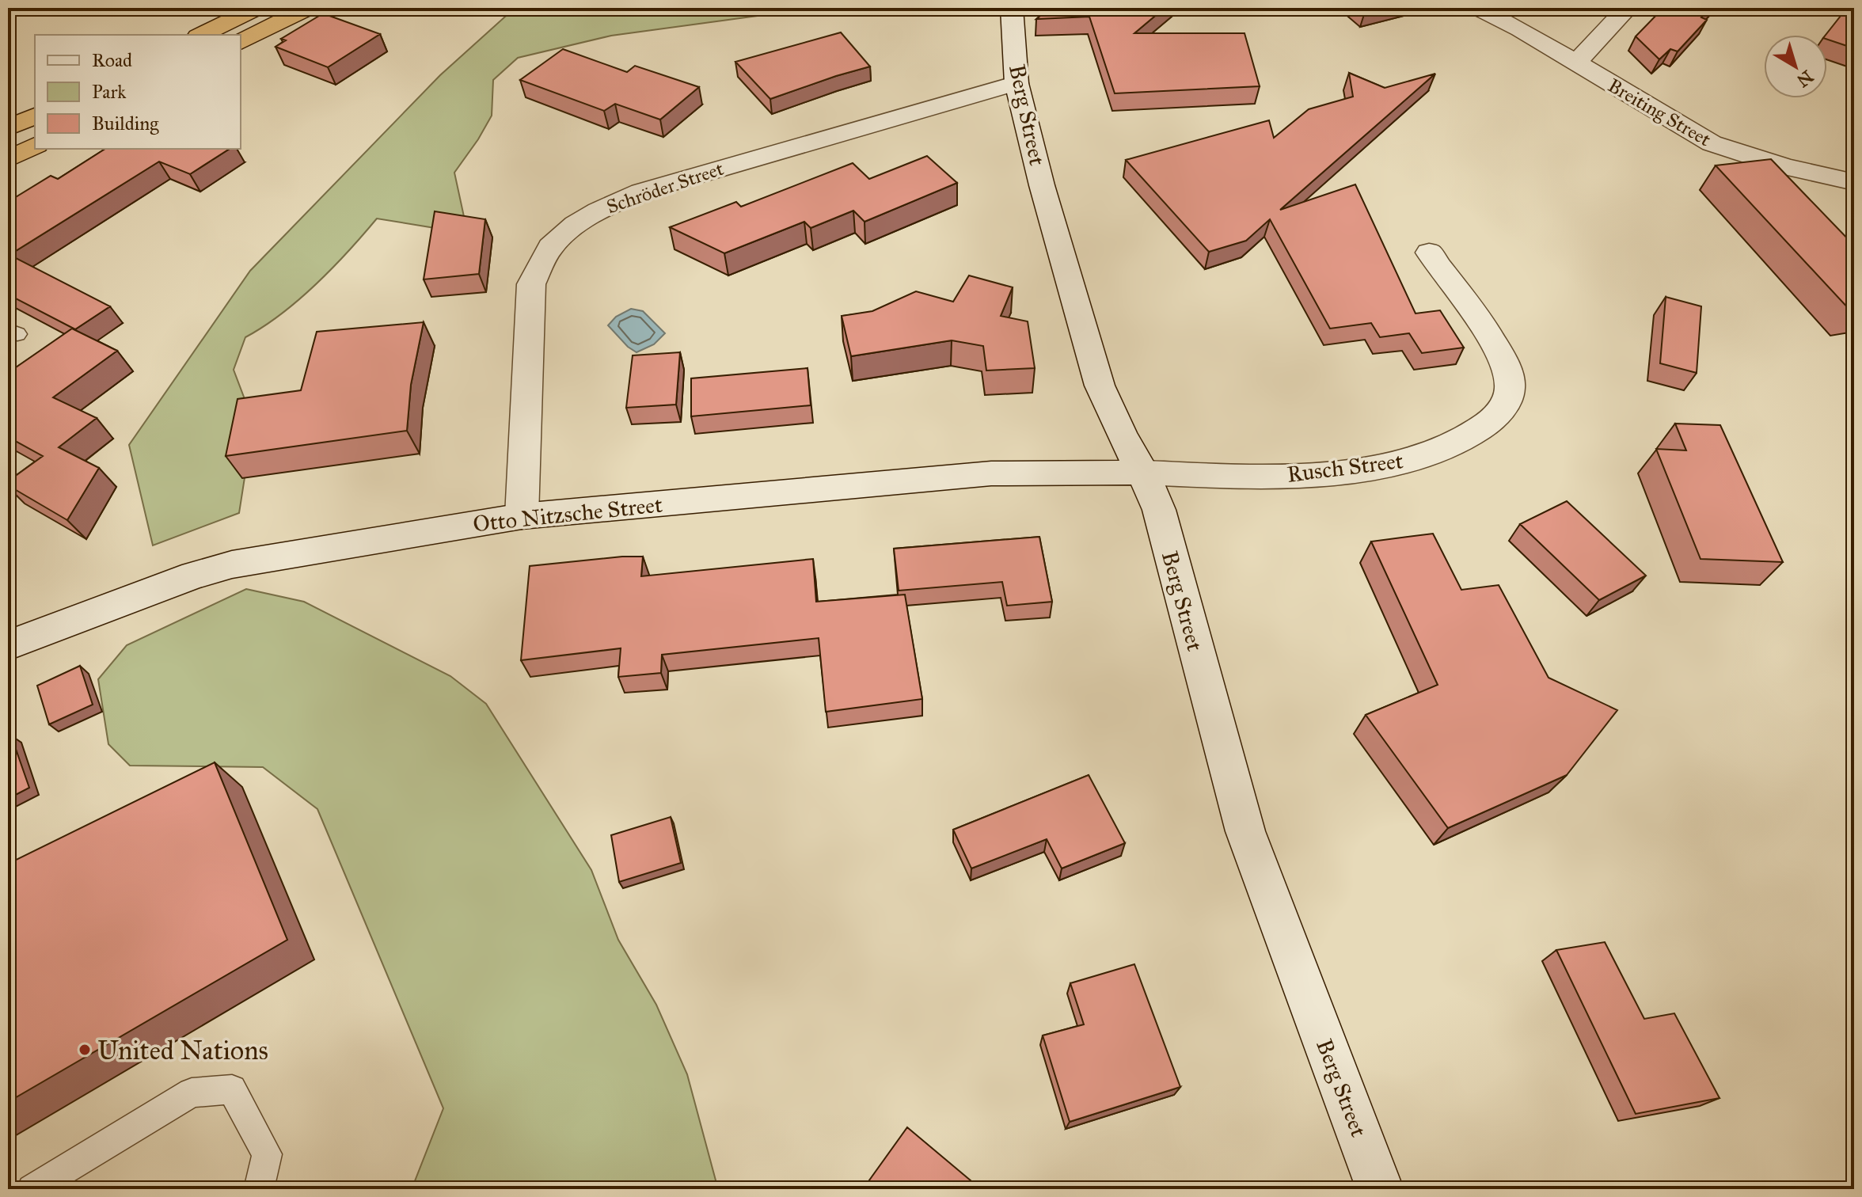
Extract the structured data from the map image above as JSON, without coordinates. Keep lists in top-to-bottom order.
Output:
{
  "streets": {
    "street": [
      "Breiting Street",
      "Berg Street",
      "Schröder Street",
      "Rusch Street",
      "Otto Nitzsche Street"
    ]
  },
  "crossings": [
    ["Berg Street", "Schröder Street"],
    ["Berg Street", "Rusch Street"],
    ["Berg Street", "Otto Nitzsche Street"],
    ["Schröder Street", "Otto Nitzsche Street"],
    ["Rusch Street", "Otto Nitzsche Street"]
  ],
  "places": ["United Nations"],
  "legend": ["Road", "Park", "Building"],
  "north": "bottom right"
}
